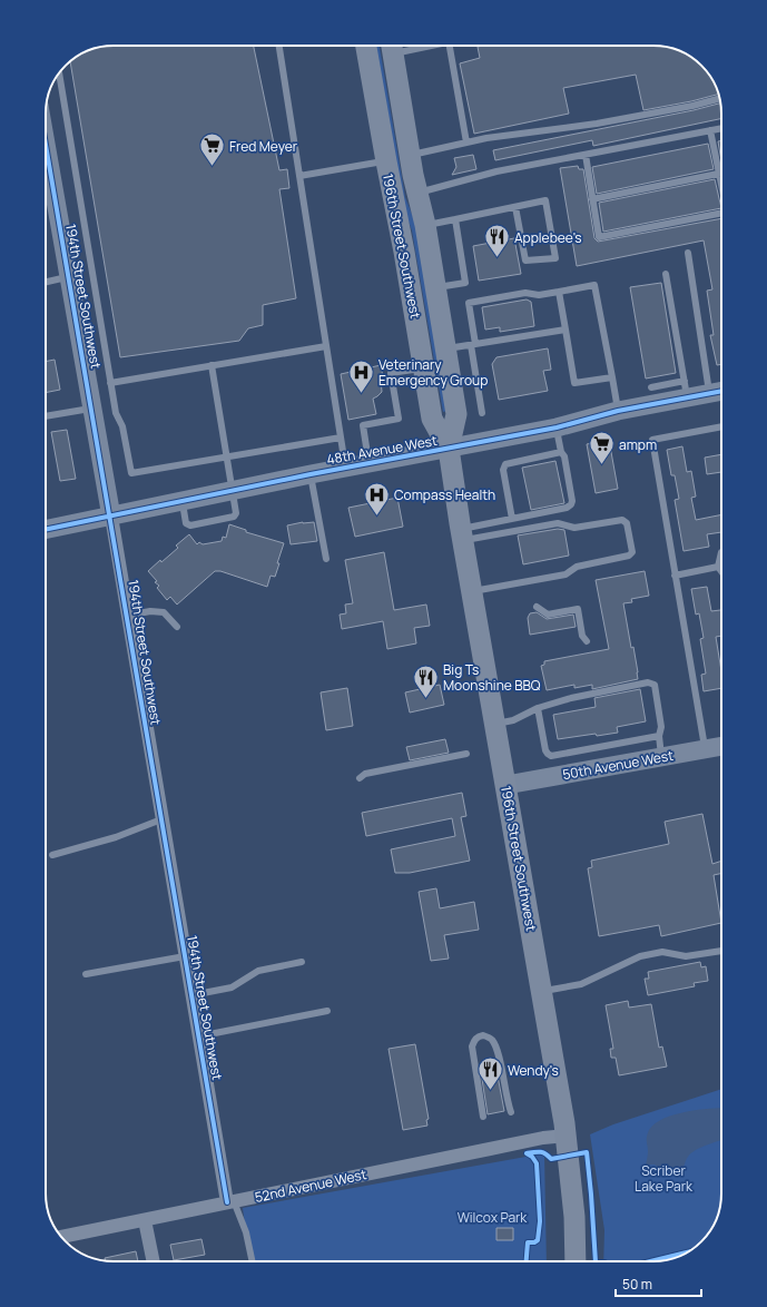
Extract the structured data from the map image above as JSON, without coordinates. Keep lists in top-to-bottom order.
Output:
{
  "streets": {
    "main road": ["196th Street Southwest"],
    "street": [
      "194th Street Southwest",
      "48th Avenue West",
      "50th Avenue West",
      "52nd Avenue West"
    ]
  },
  "crossings": [
    ["196th Street Southwest", "48th Avenue West"],
    ["196th Street Southwest", "50th Avenue West"],
    ["196th Street Southwest", "52nd Avenue West"],
    ["194th Street Southwest", "48th Avenue West"],
    ["194th Street Southwest", "52nd Avenue West"]
  ],
  "parks": ["Scriber Lake Park", "Wilcox Park"],
  "places": {
    "supermarket": ["Fred Meyer", "ampm"],
    "restaurant": ["Applebee's", "Big Ts Moonshine BBQ", "Wendy's"],
    "hospital": ["Veterinary Emergency Group", "Compass Health"]
  },
  "scale_bar": "50 m"
}
